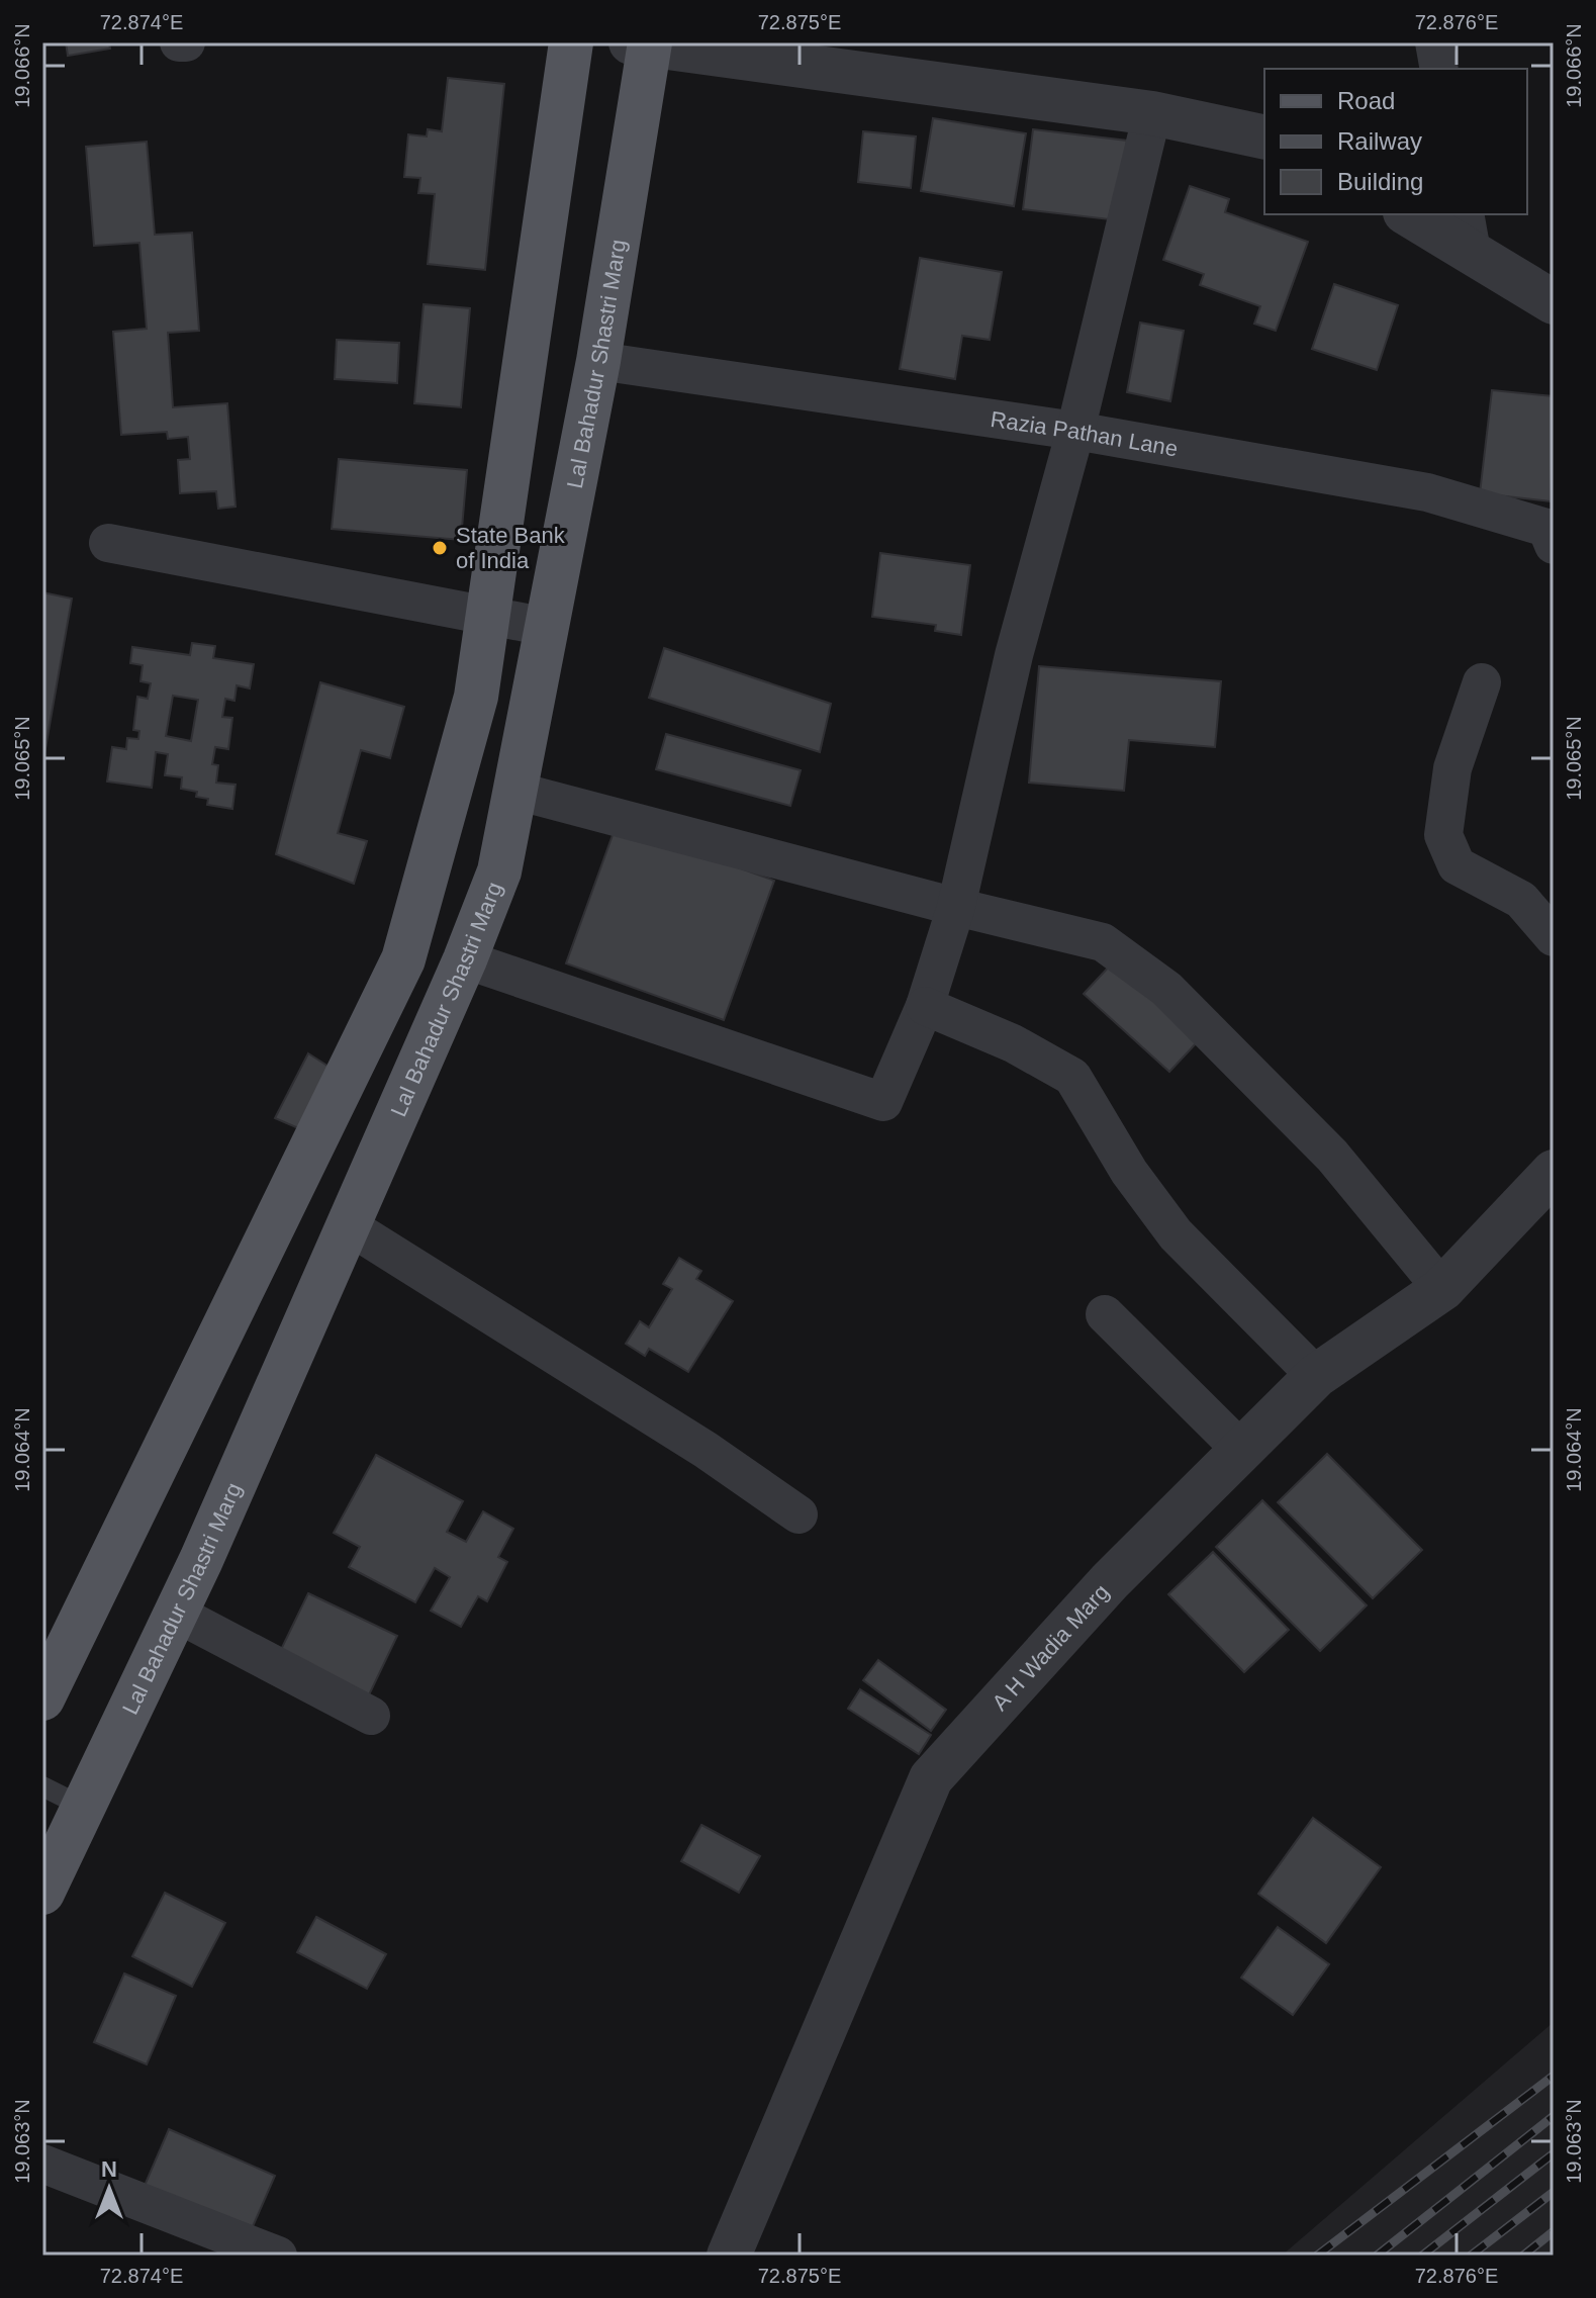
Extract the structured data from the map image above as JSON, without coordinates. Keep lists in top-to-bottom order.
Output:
{
  "streets": {
    "main road": ["Lal Bahadur Shastri Marg"],
    "street": ["Razia Pathan Lane", "A H Wadia Marg"]
  },
  "crossings": [
    ["Lal Bahadur Shastri Marg", "Razia Pathan Lane"]
  ],
  "places": ["State Bank of India"],
  "legend": ["Road", "Railway", "Building"],
  "north": "top",
  "coordinates": [
    "72.874°E",
    "72.875°E",
    "72.876°E",
    "19.066°N",
    "19.065°N",
    "19.064°N",
    "19.063°N"
  ]
}
